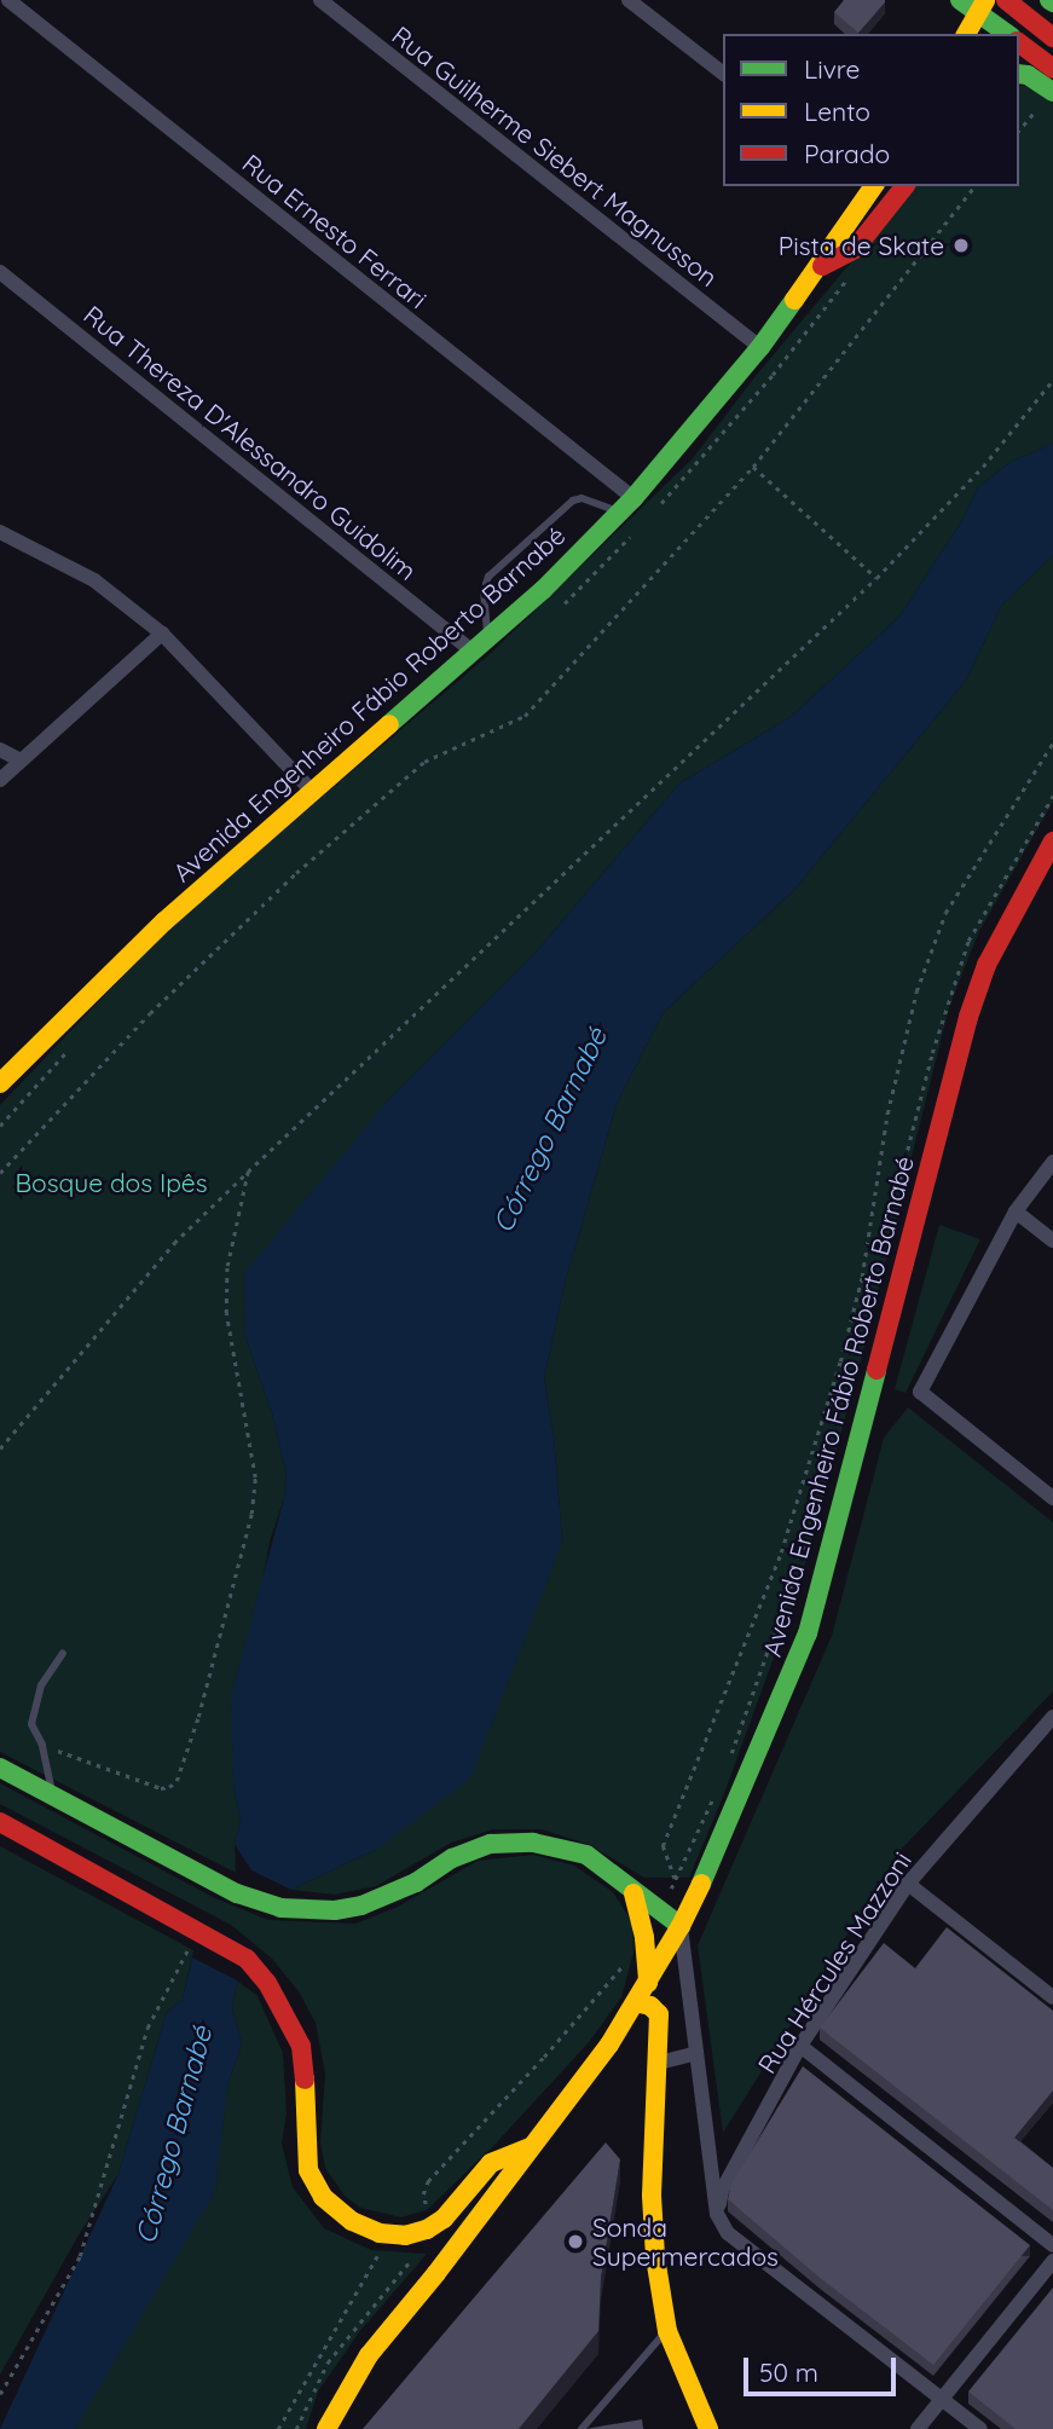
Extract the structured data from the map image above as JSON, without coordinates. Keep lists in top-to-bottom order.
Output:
{
  "streets": {
    "main road": ["Avenida Engenheiro Fábio Roberto Barnabé"],
    "street": [
      "Rua Guilherme Siebert Magnusson",
      "Rua Ernesto Ferrari",
      "Rua Thereza D'Alessandro Guidolim",
      "Rua Hércules Mazzoni"
    ]
  },
  "crossings": [
    ["Rua Guilherme Siebert Magnusson", "Avenida Engenheiro Fábio Roberto Barnabé"],
    ["Rua Ernesto Ferrari", "Avenida Engenheiro Fábio Roberto Barnabé"],
    ["Rua Thereza D'Alessandro Guidolim", "Avenida Engenheiro Fábio Roberto Barnabé"]
  ],
  "water": ["Córrego Barnabé"],
  "parks": ["Bosque dos Ipês"],
  "places": ["Pista de Skate", "Sonda Supermercados"],
  "legend": ["Livre", "Lento", "Parado"],
  "scale_bar": "50 m"
}
